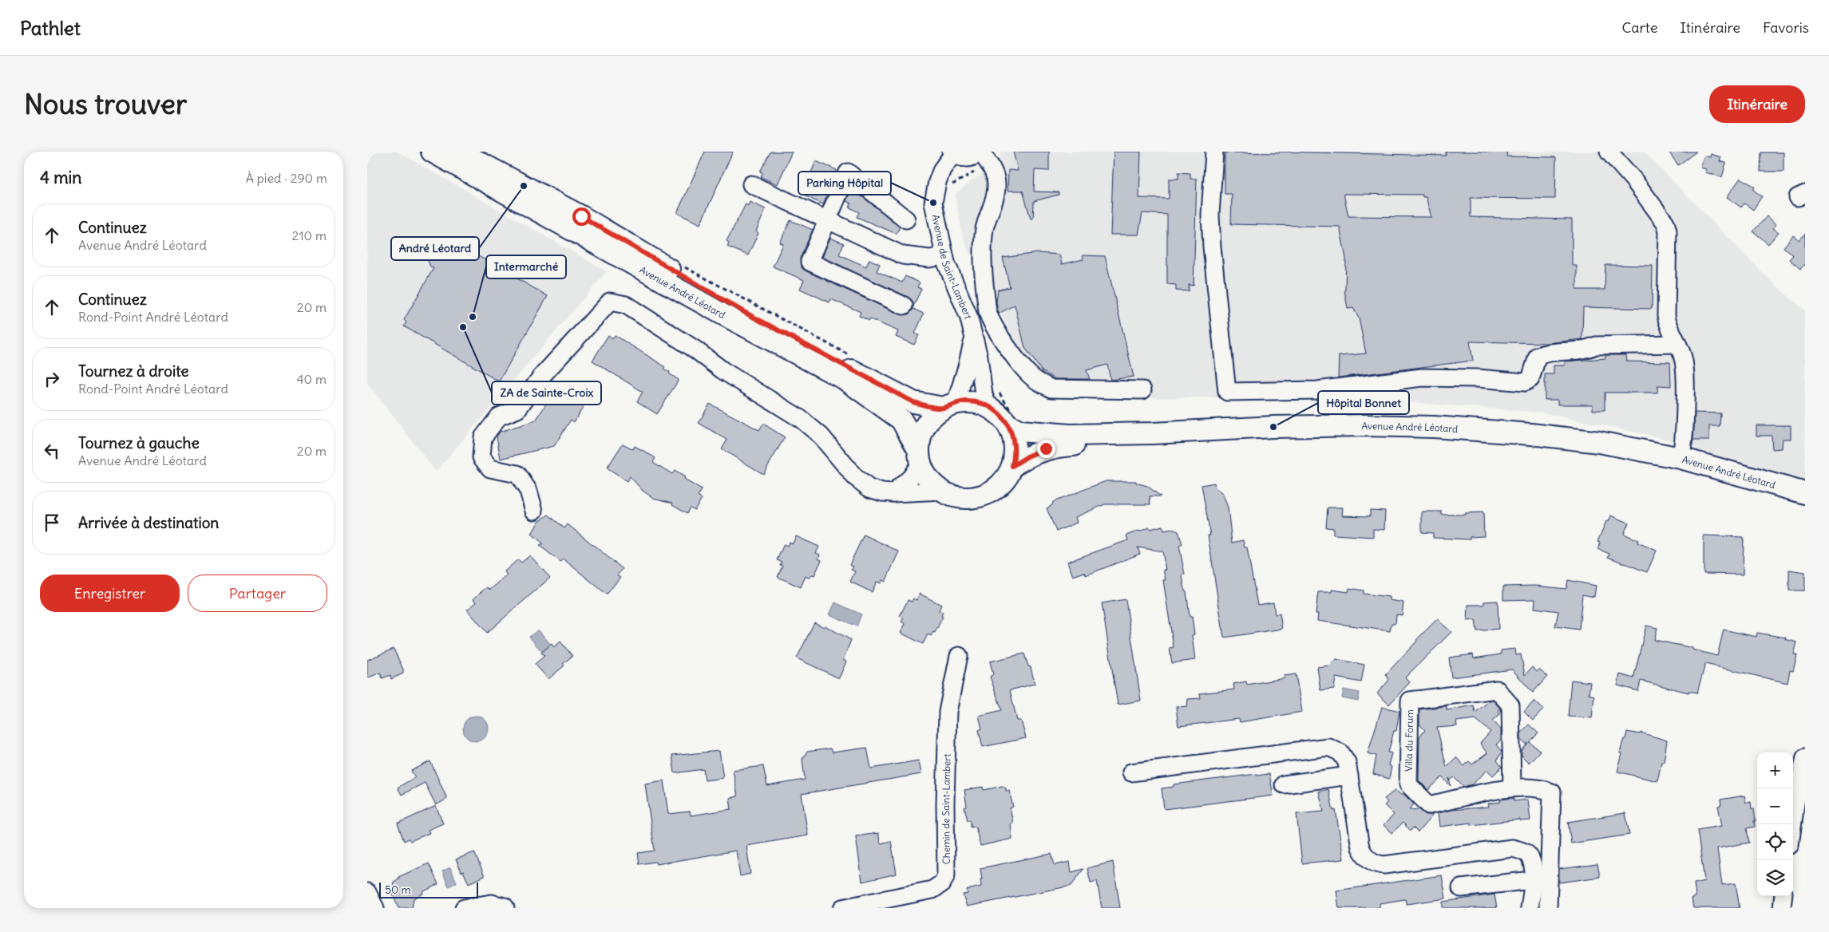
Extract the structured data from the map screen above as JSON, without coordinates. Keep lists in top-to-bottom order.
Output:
{
  "streets": {
    "main road": ["Avenue André Léotard"],
    "street": ["Avenue de Saint-Lambert", "Villa du Forum", "Chemin de Saint-Lambert"]
  },
  "crossings": [
    ["Avenue de Saint-Lambert", "Avenue André Léotard"]
  ],
  "places": [
    "André Léotard",
    "Parking Hôpital",
    "Intermarché",
    "ZA de Sainte-Croix",
    "Hôpital Bonnet"
  ],
  "scale_bar": "50 m",
  "page": {
    "header": "Pathlet",
    "nav": ["Carte", "Itinéraire", "Favoris"],
    "buttons": [
      "Itinéraire",
      ["Enregistrer", "Partager"]
    ],
    "title": "Nous trouver",
    "heading": ["4 min", "À pied · 290 m"],
    "list": [
      ["Continuez", "Avenue André Léotard", "210 m"],
      ["Continuez", "Rond-Point André Léotard", "20 m"],
      ["Tournez à droite", "Rond-Point André Léotard", "40 m"],
      ["Tournez à gauche", "Avenue André Léotard", "20 m"],
      "Arrivée à destination"
    ],
    "map_buttons": ["+", "−"],
    "scale": "50 m"
  }
}
